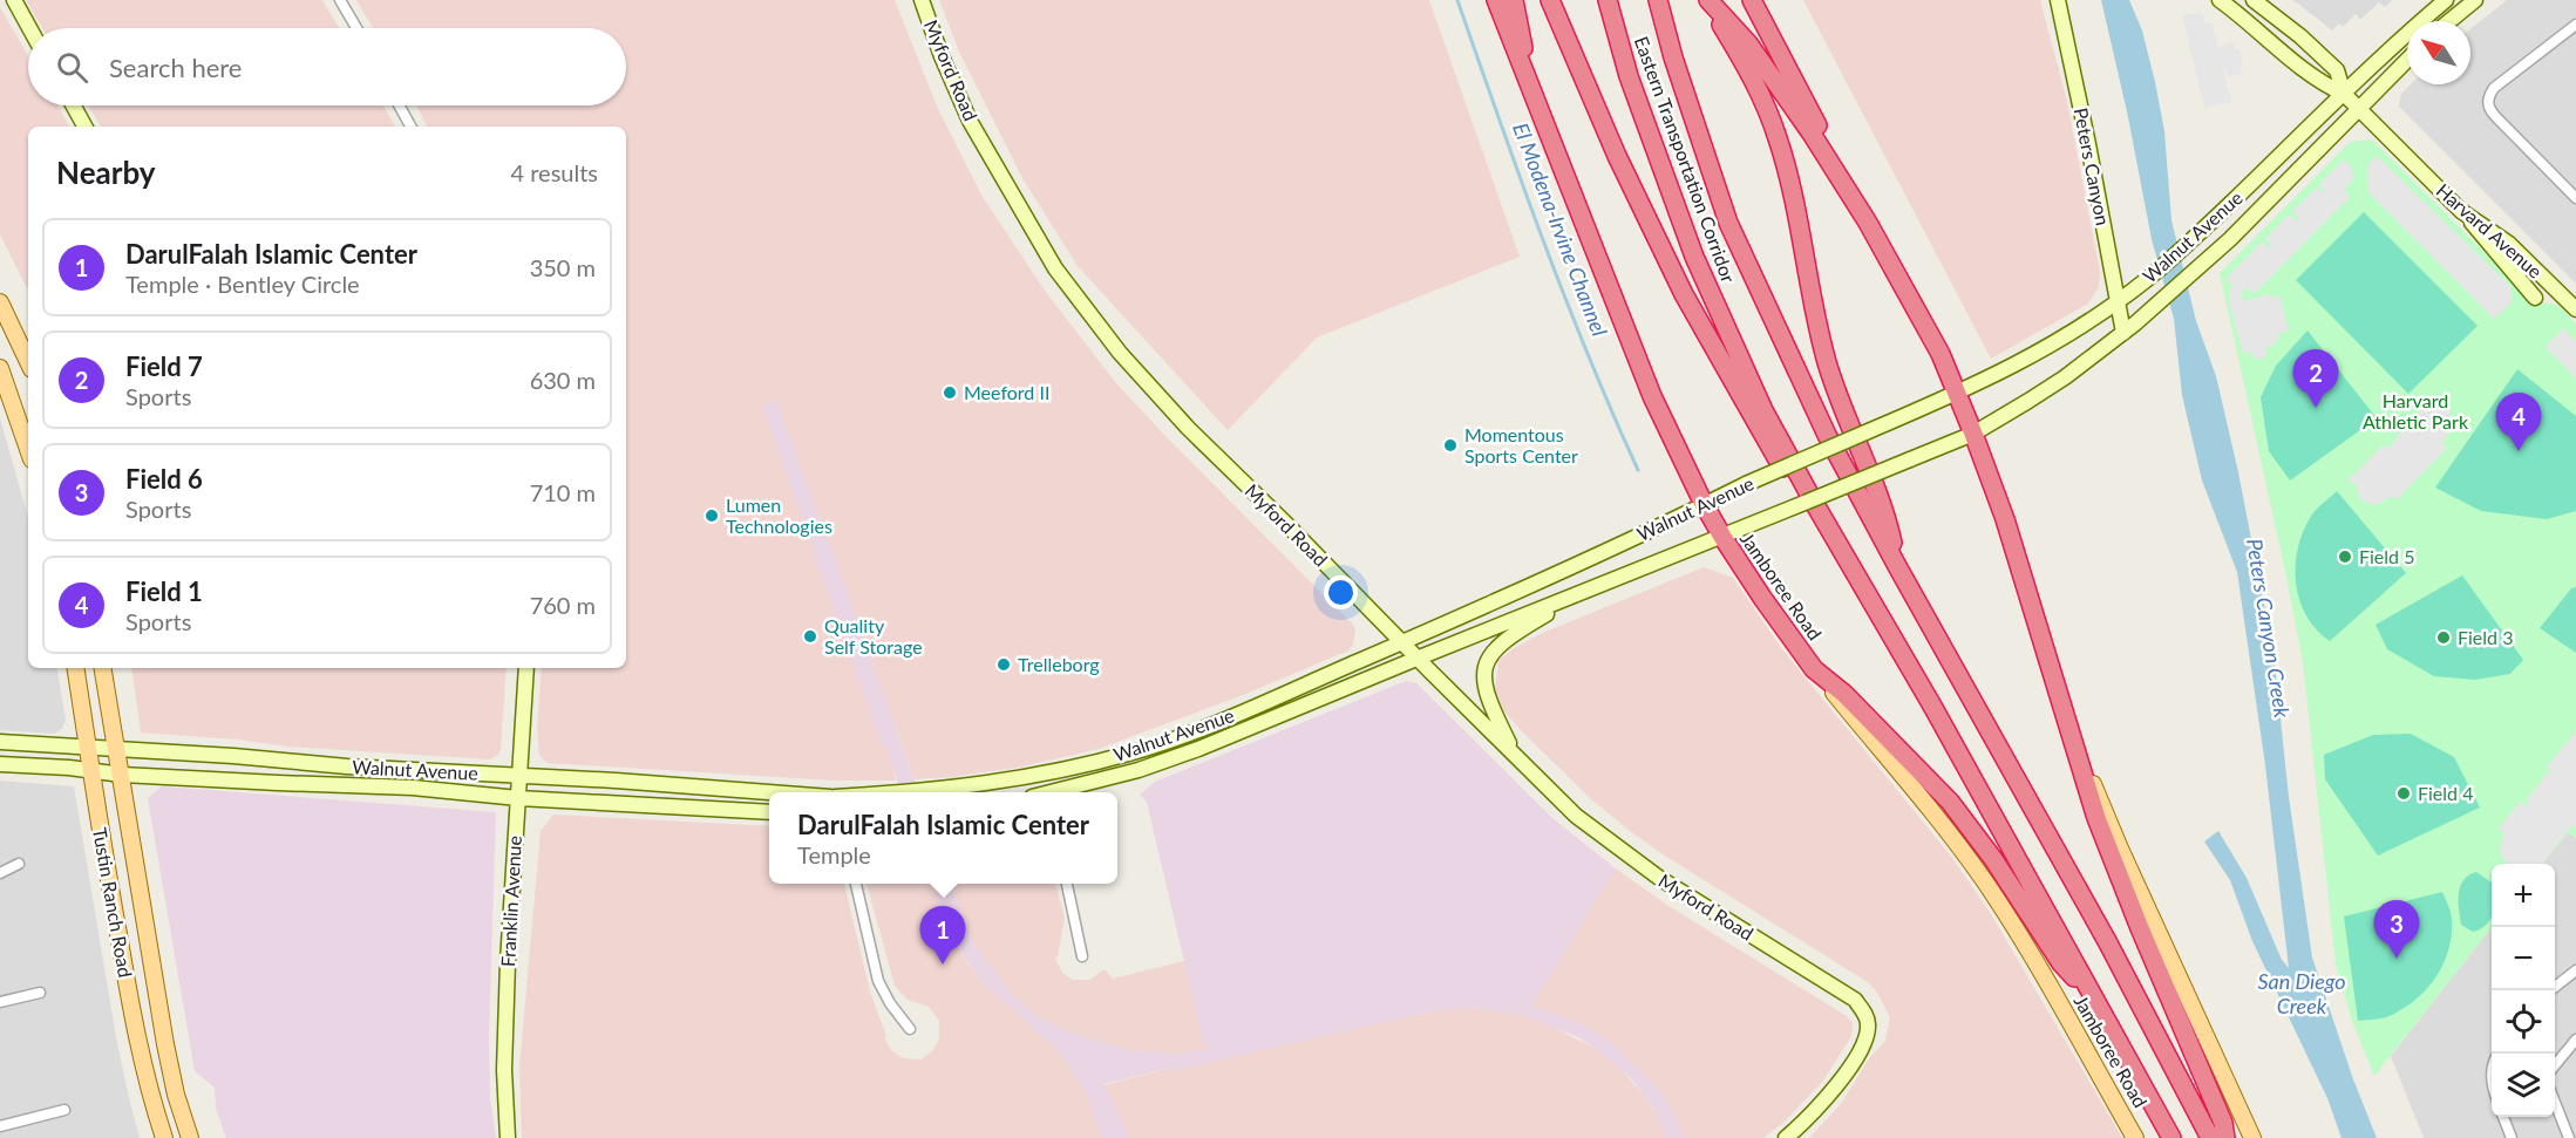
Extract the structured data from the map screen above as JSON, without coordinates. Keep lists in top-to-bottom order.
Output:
{
  "streets": {
    "highway": ["Eastern Transportation Corridor", "Jamboree Road"],
    "main road": [
      "Myford Road",
      "Peters Canyon",
      "Harvard Avenue",
      "Walnut Avenue",
      "Franklin Avenue",
      "Tustin Ranch Road"
    ]
  },
  "crossings": [
    ["Myford Road", "Walnut Avenue"],
    ["Eastern Transportation Corridor", "Jamboree Road"],
    ["Peters Canyon", "Walnut Avenue"],
    ["Harvard Avenue", "Walnut Avenue"],
    ["Walnut Avenue", "Jamboree Road"],
    ["Walnut Avenue", "Franklin Avenue"],
    ["Walnut Avenue", "Tustin Ranch Road"]
  ],
  "water": ["El Modena-Irvine Channel", "Peters Canyon Creek", "San Diego Creek"],
  "parks": ["Harvard Athletic Park"],
  "places": [
    "Meeford II",
    "Momentous Sports Center",
    "Lumen Technologies",
    "Field 5",
    "Quality Self Storage",
    "Field 3",
    "Trelleborg",
    "Field 4"
  ],
  "north": "top left",
  "page": {
    "search": "Search here",
    "heading": ["Nearby", "4 results"],
    "list": [
      {
        "mark": "1",
        "name": "DarulFalah Islamic Center",
        "note": "Temple · Bentley Circle",
        "value": "350 m"
      },
      {
        "mark": "2",
        "name": "Field 7",
        "note": "Sports",
        "value": "630 m"
      },
      {
        "mark": "3",
        "name": "Field 6",
        "note": "Sports",
        "value": "710 m"
      },
      {
        "mark": "4",
        "name": "Field 1",
        "note": "Sports",
        "value": "760 m"
      }
    ],
    "pins": [
      "2",
      "4",
      "3",
      "1"
    ],
    "popup": ["DarulFalah Islamic Center", "Temple"],
    "map_buttons": ["+", "−"]
  }
}
